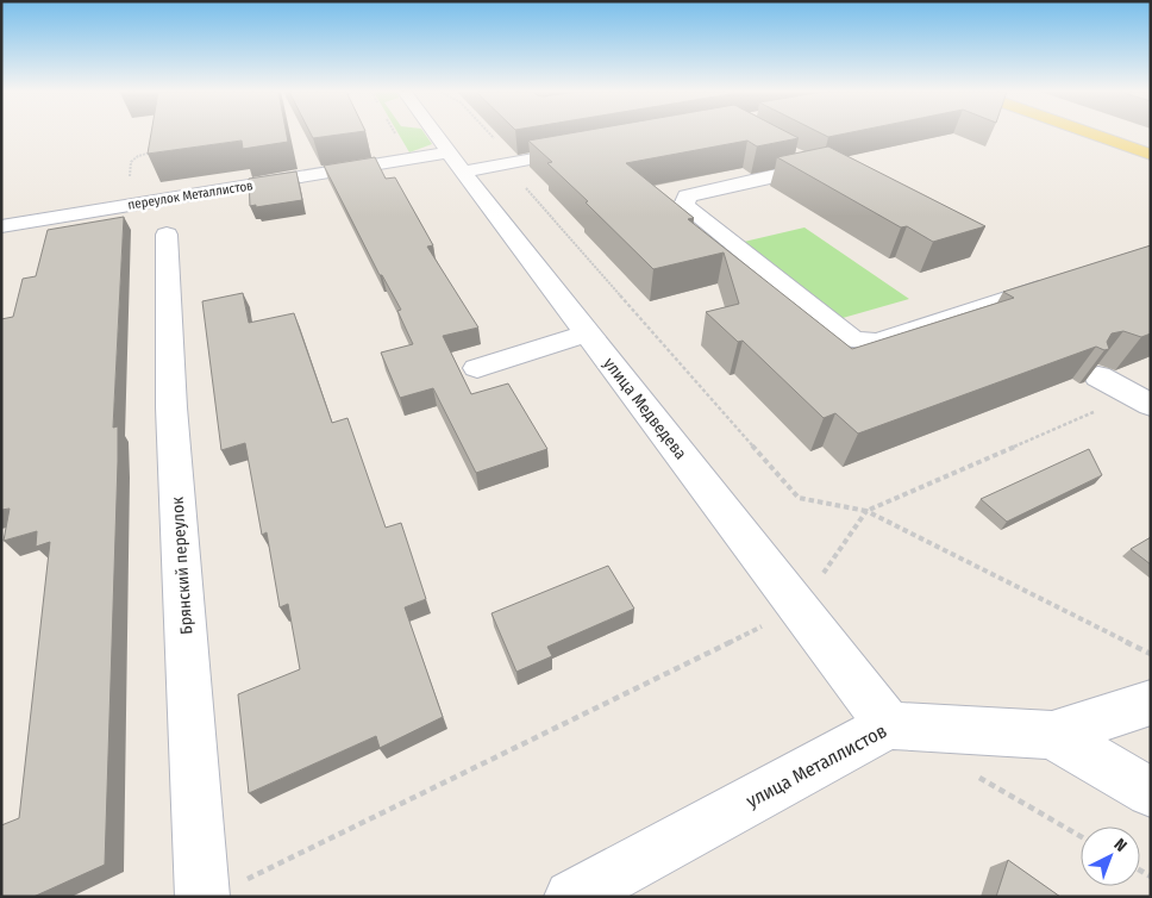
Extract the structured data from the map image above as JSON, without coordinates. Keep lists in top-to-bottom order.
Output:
{
  "streets": {
    "street": [
      "переулок Металлистов",
      "улица Медведева",
      "Брянский переулок",
      "улица Металлистов"
    ]
  },
  "crossings": [
    ["переулок Металлистов", "улица Медведева"],
    ["улица Медведева", "улица Металлистов"]
  ],
  "north": "top right"
}
